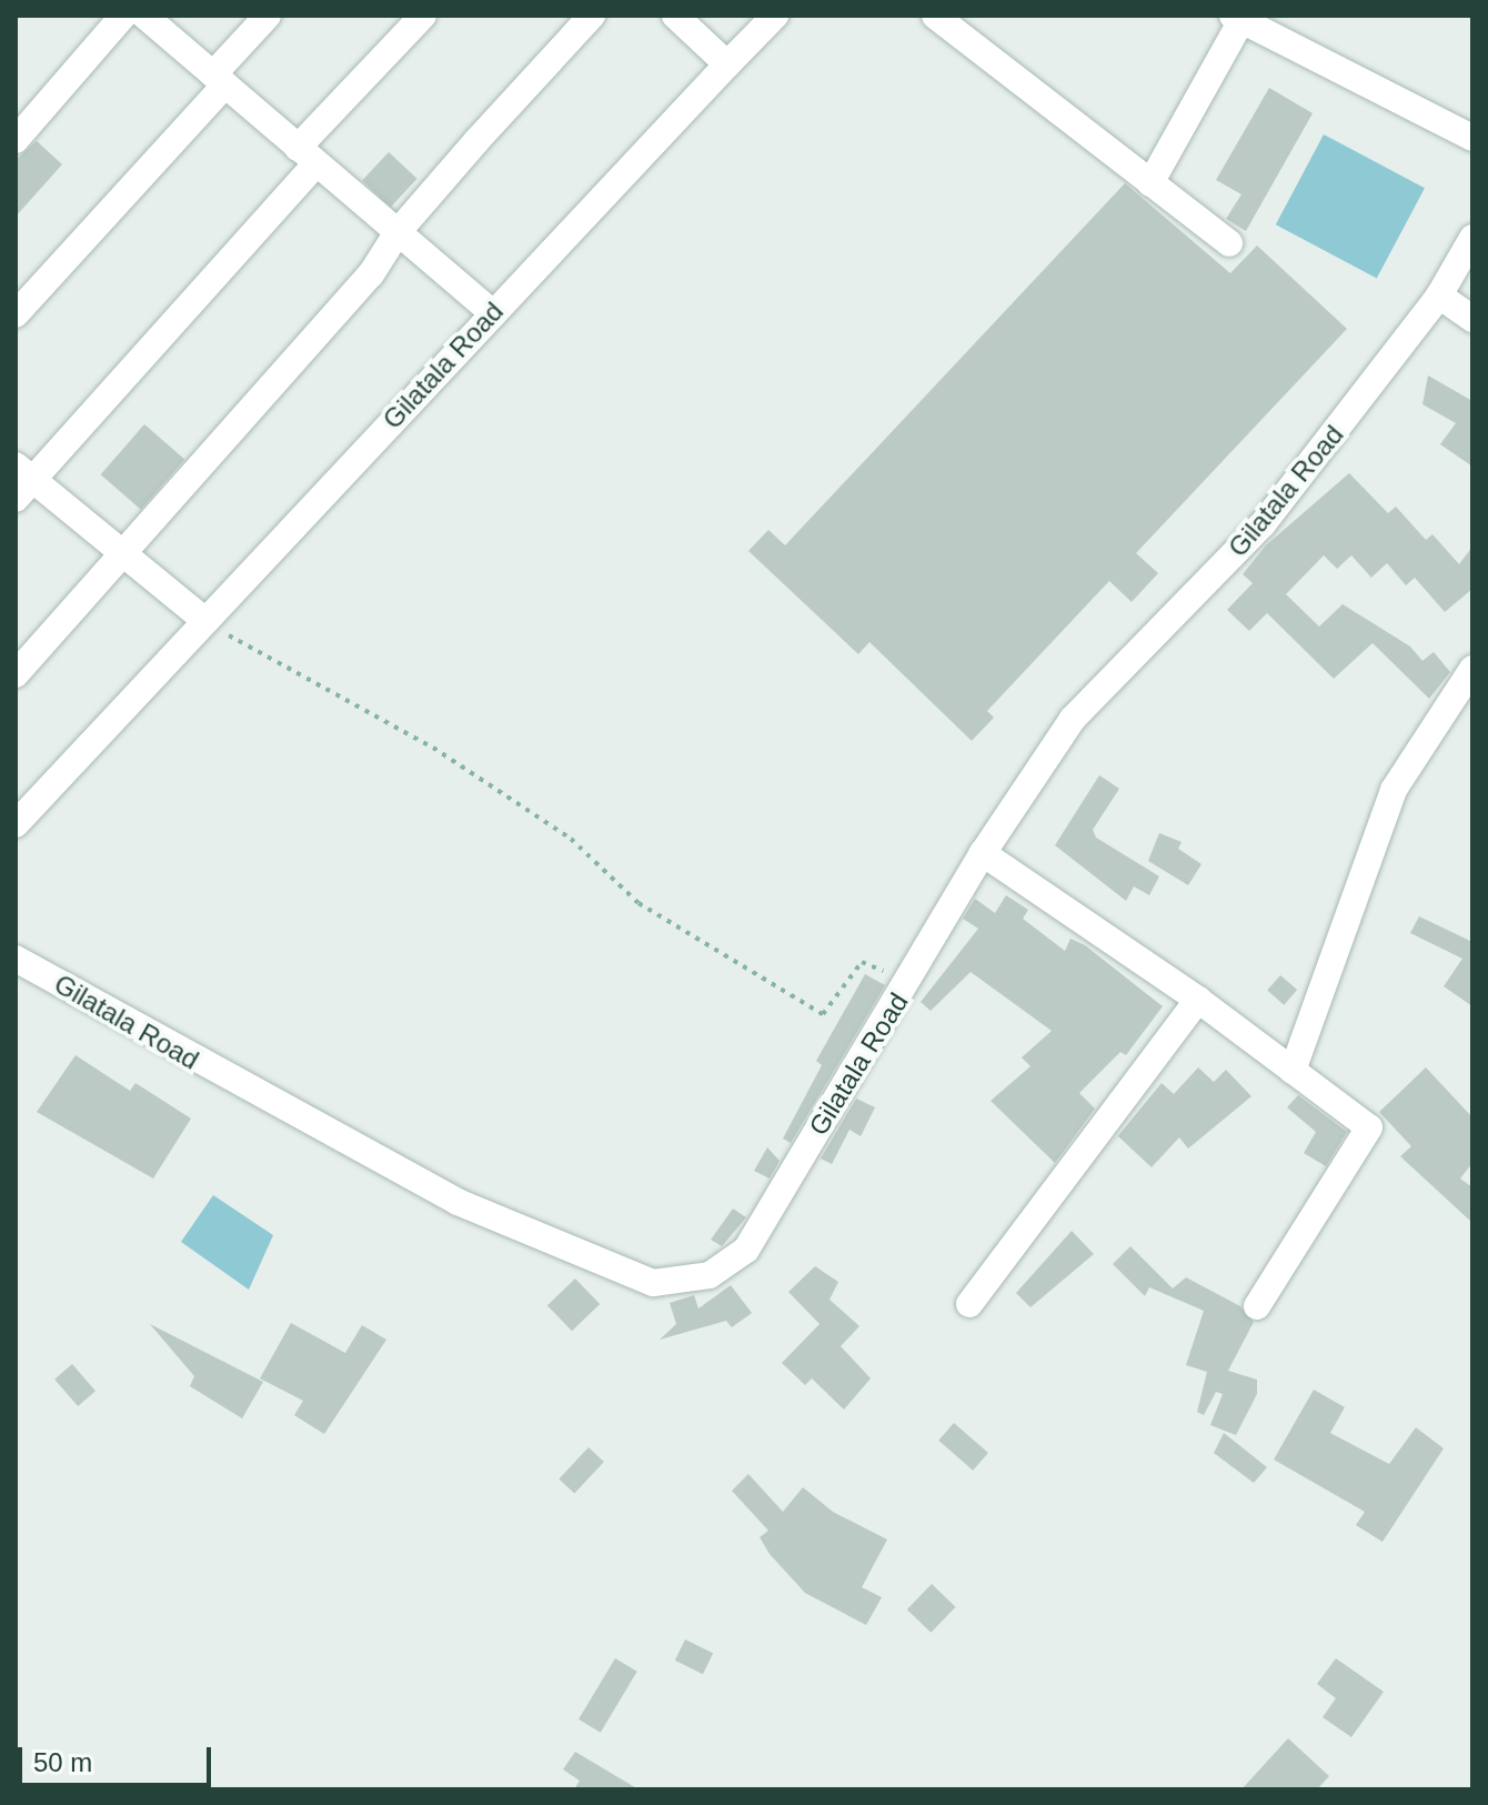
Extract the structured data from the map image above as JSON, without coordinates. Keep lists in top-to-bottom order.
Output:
{
  "streets": {
    "street": ["Gilatala Road"]
  },
  "scale_bar": "50 m"
}
